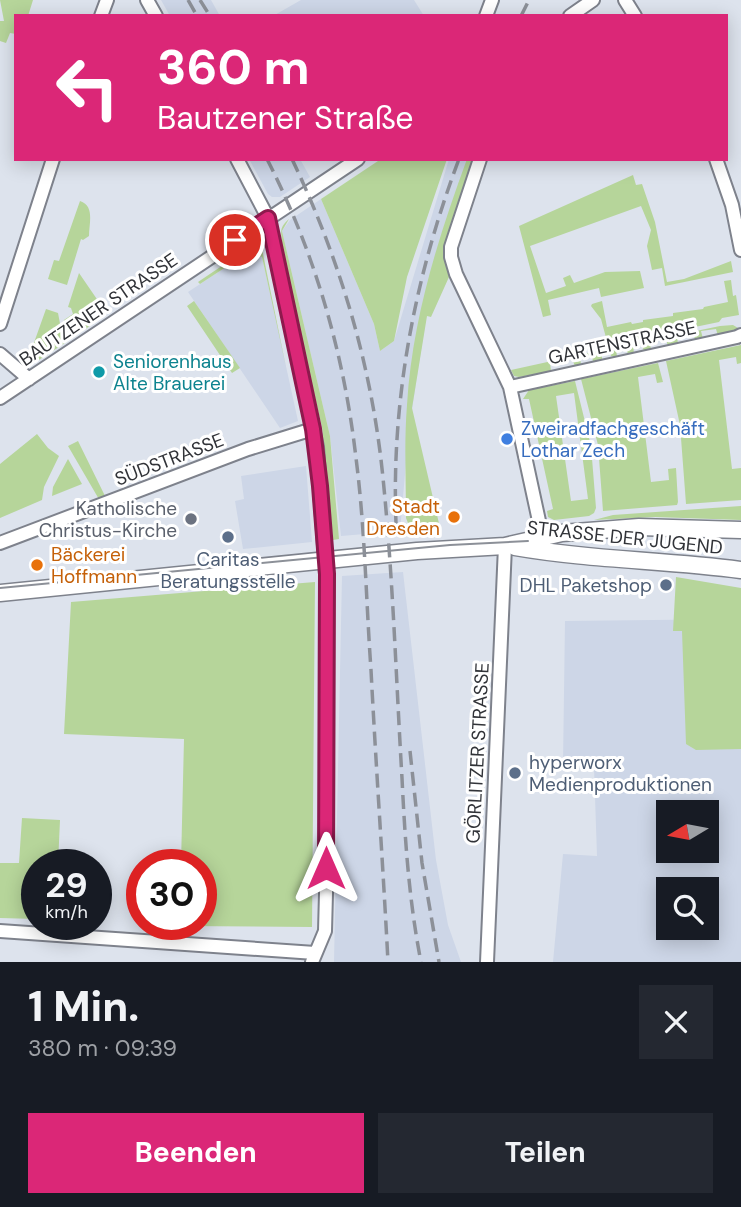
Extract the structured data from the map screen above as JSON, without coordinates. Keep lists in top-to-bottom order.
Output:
{
  "streets": {
    "main road": ["STRASSE DER JUGEND"],
    "street": [
      "BAUTZENER STRASSE",
      "GARTENSTRASSE",
      "SÜDSTRASSE",
      "GÖRLITZER STRASSE"
    ]
  },
  "crossings": [
    ["STRASSE DER JUGEND", "GÖRLITZER STRASSE"]
  ],
  "places": [
    "Seniorenhaus Alte Brauerei",
    "Zweiradfachgeschäft Lothar Zech",
    "Stadt Dresden",
    "Katholische Christus-Kirche",
    "Caritas Beratungsstelle",
    "Bäckerei Hoffmann",
    "DHL Paketshop",
    "hyperworx Medienproduktionen"
  ],
  "north": "left",
  "page": {
    "turn": ["360 m", "Bautzener Straße"],
    "speed": "29 km/h",
    "limit": "30",
    "heading": ["1 Min.", "380 m · 09:39"],
    "buttons": ["Beenden", "Teilen"]
  }
}
